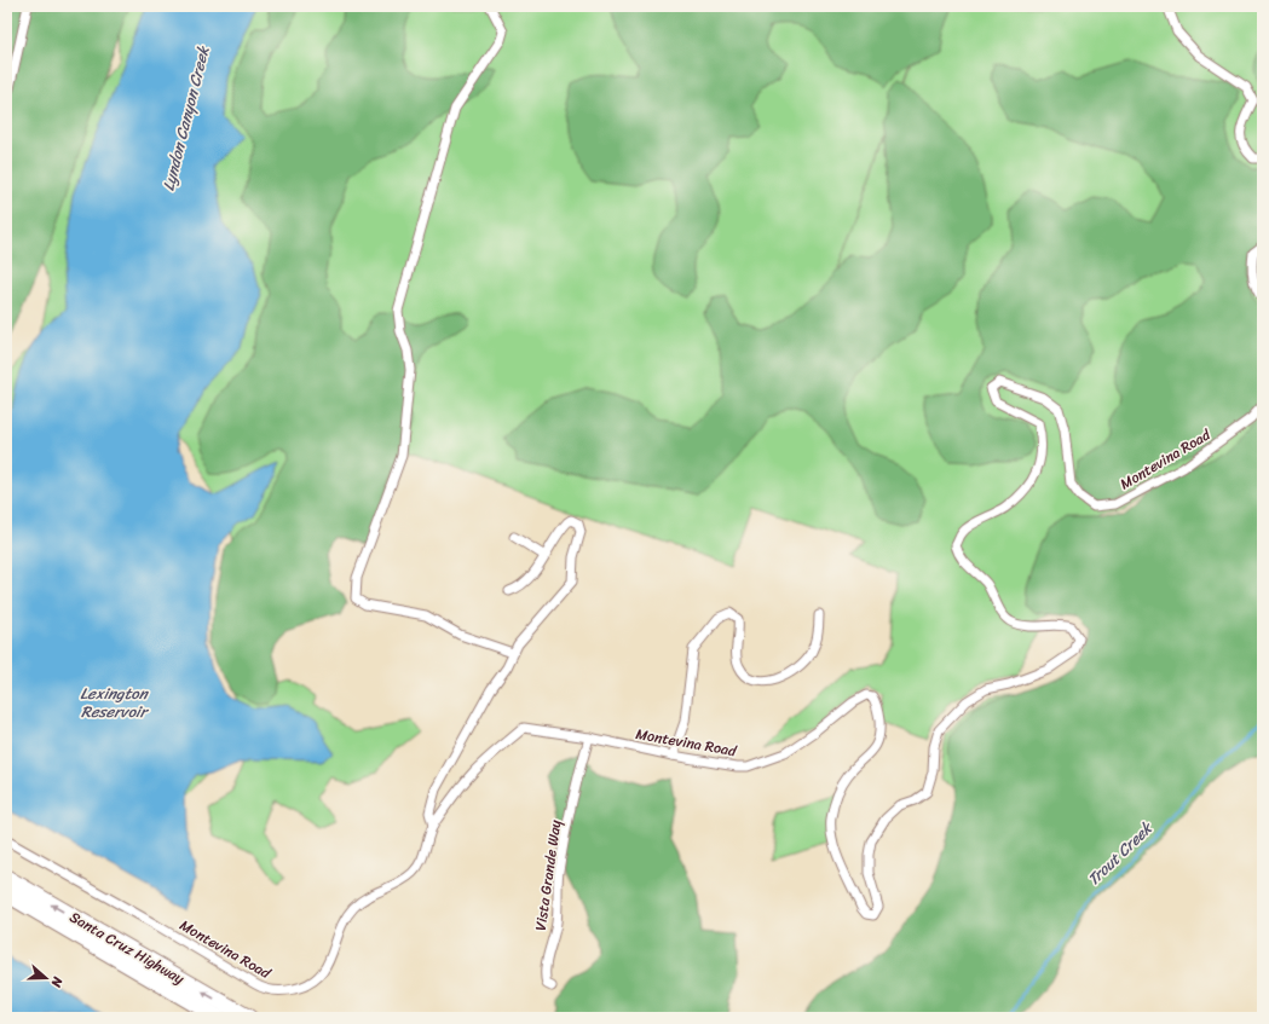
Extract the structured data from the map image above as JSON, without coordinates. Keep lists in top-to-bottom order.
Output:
{
  "streets": {
    "highway": ["Santa Cruz Highway"],
    "street": ["Montevina Road", "Vista Grande Way"]
  },
  "crossings": [
    ["Montevina Road", "Vista Grande Way"]
  ],
  "water": ["Lyndon Canyon Creek", "Lexington Reservoir", "Trout Creek"],
  "north": "right"
}
